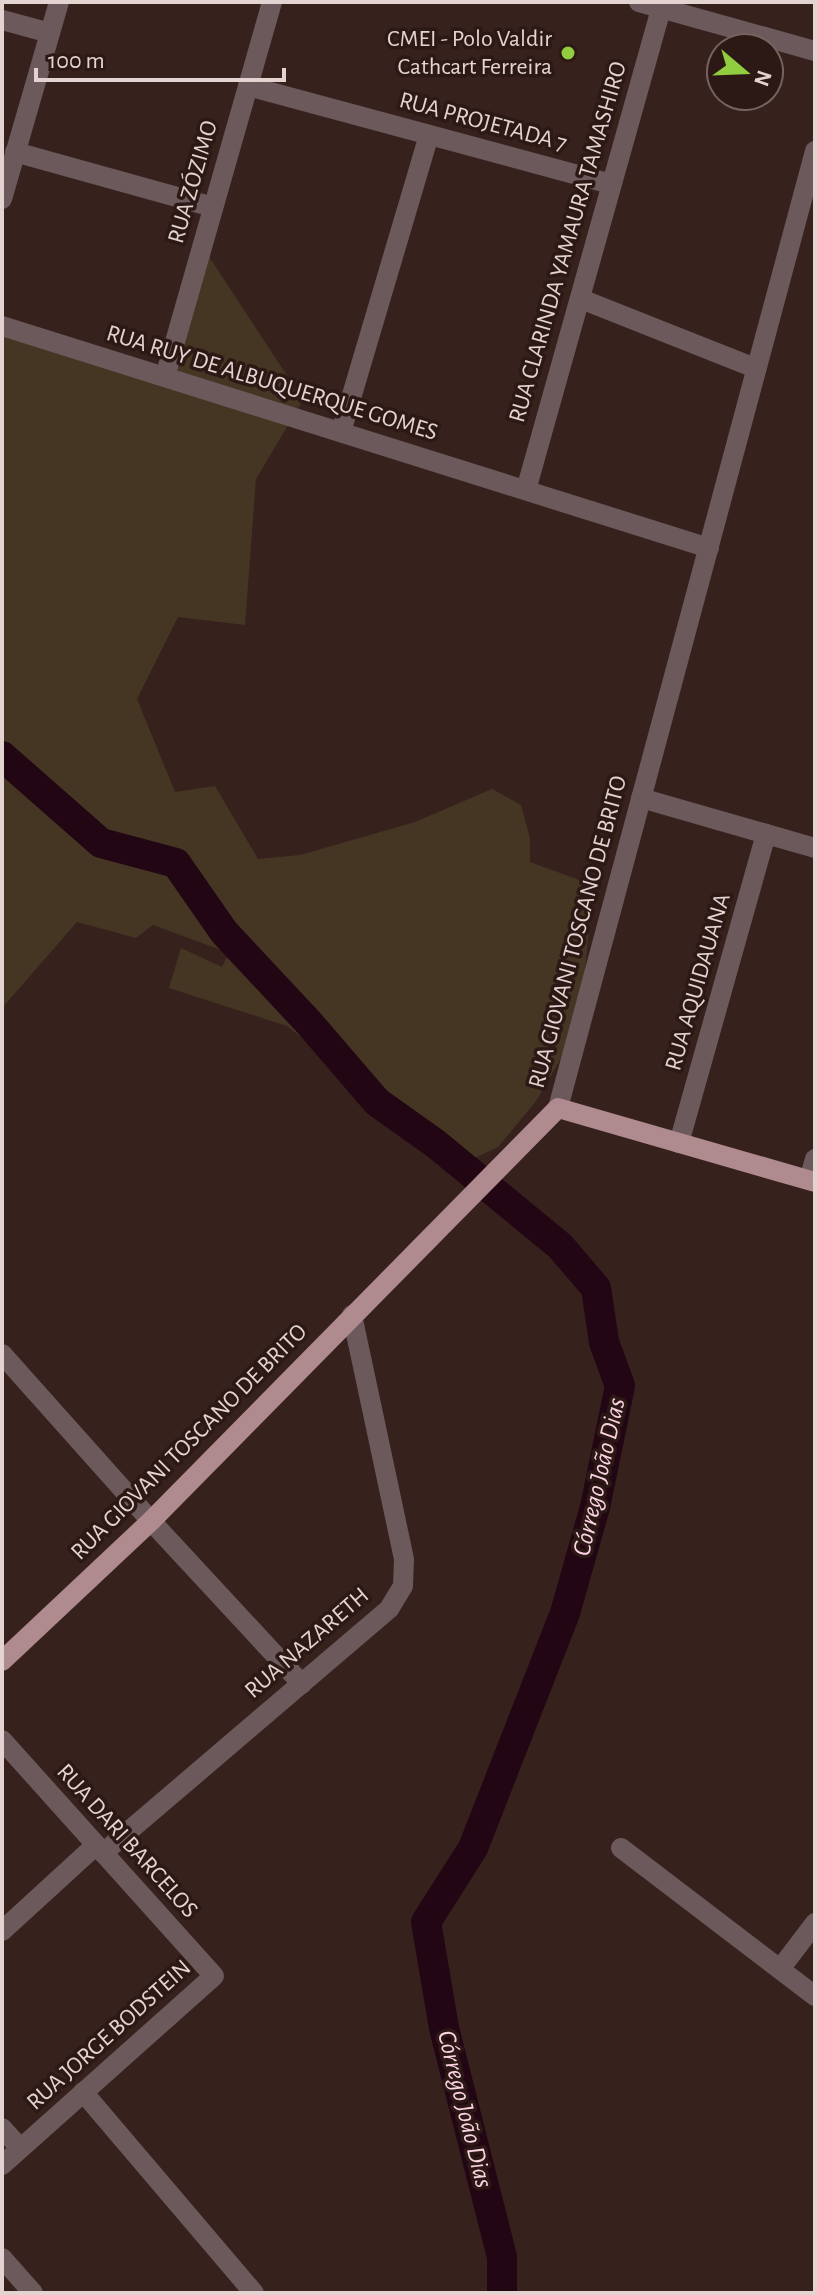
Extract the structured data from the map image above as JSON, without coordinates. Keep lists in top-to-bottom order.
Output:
{
  "streets": {
    "main road": ["RUA GIOVANI TOSCANO DE BRITO"],
    "street": [
      "RUA PROJETADA 7",
      "RUA ZÓZIMO",
      "RUA CLARINDA YAMAURA TAMASHIRO",
      "RUA RUY DE ALBUQUERQUE GOMES",
      "RUA AQUIDAUANA",
      "RUA NAZARETH",
      "RUA DARI BARCELOS",
      "RUA JORGE BODSTEIN"
    ]
  },
  "crossings": [
    ["RUA PROJETADA 7", "RUA ZÓZIMO"],
    ["RUA PROJETADA 7", "RUA CLARINDA YAMAURA TAMASHIRO"],
    ["RUA ZÓZIMO", "RUA RUY DE ALBUQUERQUE GOMES"],
    ["RUA CLARINDA YAMAURA TAMASHIRO", "RUA RUY DE ALBUQUERQUE GOMES"],
    ["RUA RUY DE ALBUQUERQUE GOMES", "RUA GIOVANI TOSCANO DE BRITO"],
    ["RUA GIOVANI TOSCANO DE BRITO", "RUA NAZARETH"],
    ["RUA NAZARETH", "RUA DARI BARCELOS"],
    ["RUA DARI BARCELOS", "RUA JORGE BODSTEIN"]
  ],
  "water": ["Córrego João Dias"],
  "places": ["CMEI - Polo Valdir Cathcart Ferreira"],
  "scale_bar": "100 m",
  "north": "right"
}
